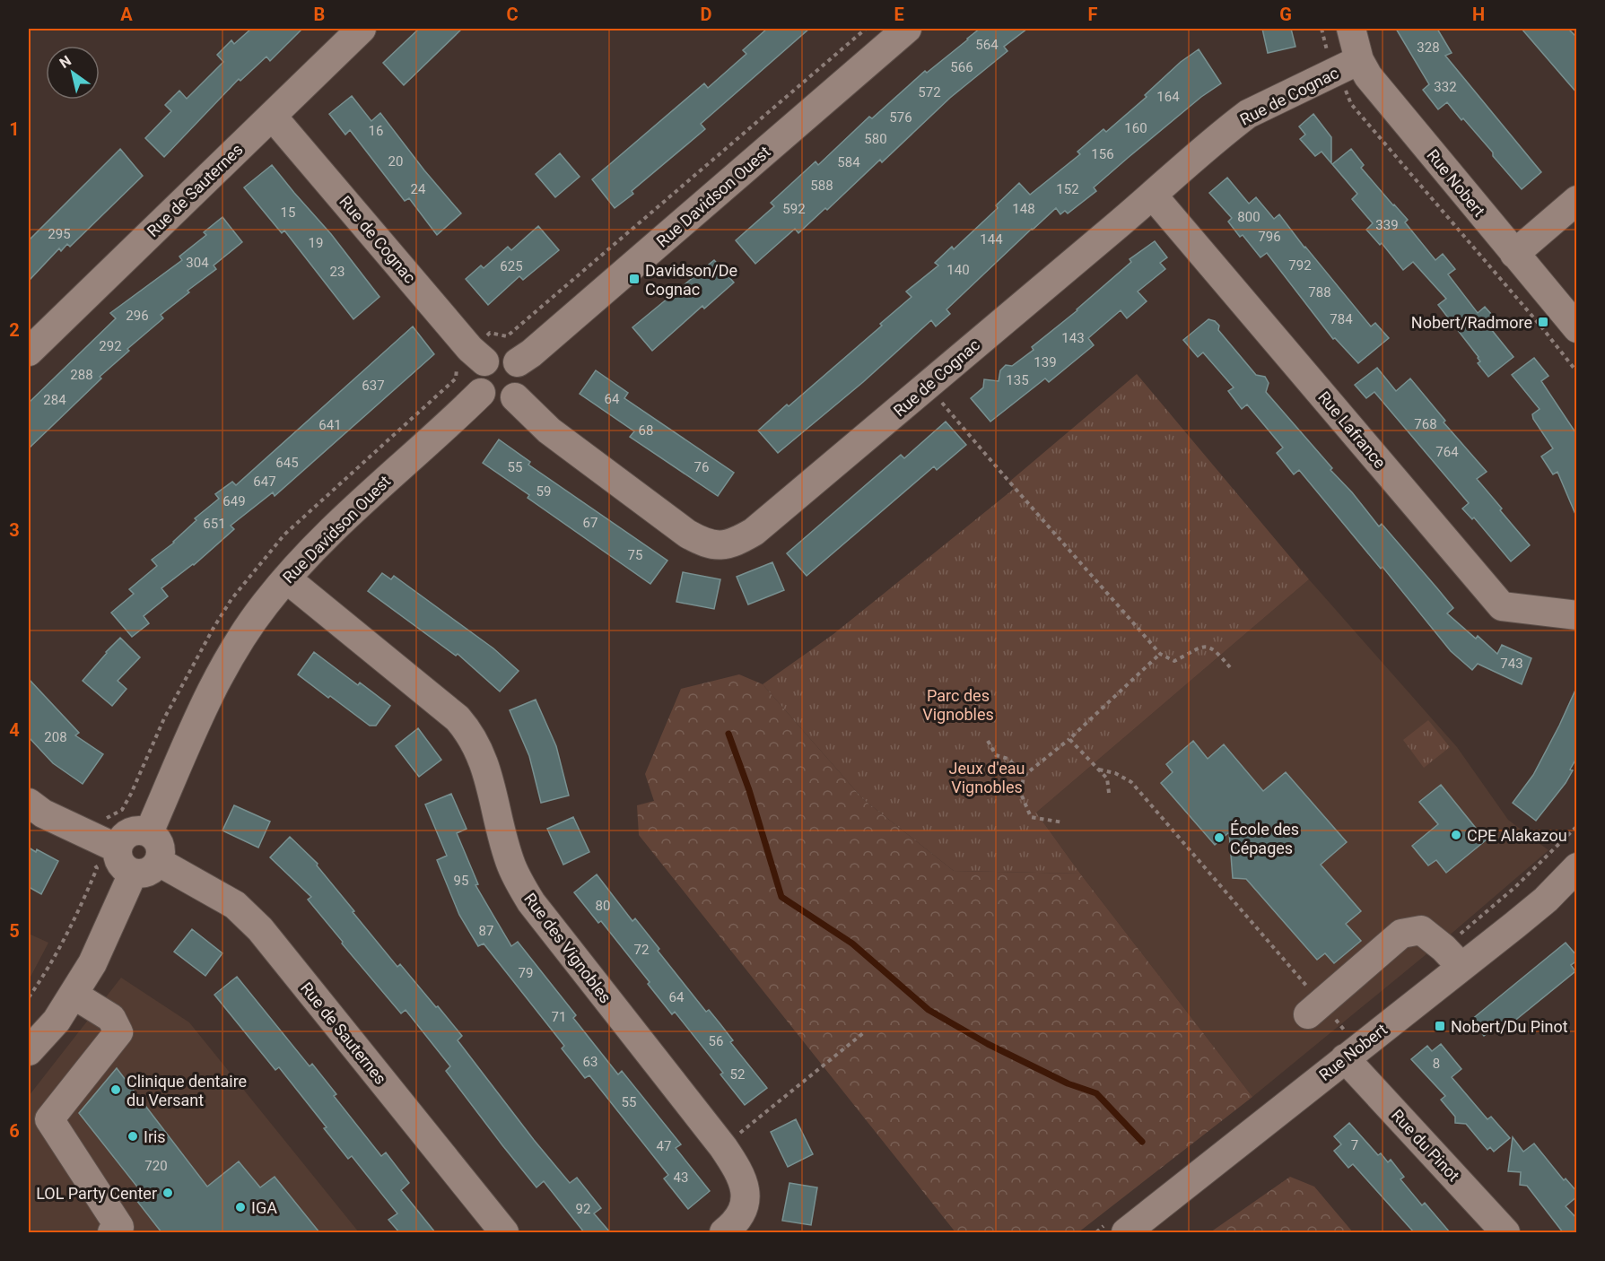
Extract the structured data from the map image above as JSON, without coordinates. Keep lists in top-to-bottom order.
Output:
{
  "streets": {
    "street": [
      "Rue de Cognac",
      "Rue Nobert",
      "Rue de Sauternes",
      "Rue Davidson Ouest",
      "Rue Lafrance",
      "Rue des Vignobles",
      "Rue du Pinot"
    ]
  },
  "crossings": [
    ["Rue de Cognac", "Rue Nobert"],
    ["Rue de Cognac", "Rue de Sauternes"],
    ["Rue de Cognac", "Rue Davidson Ouest"],
    ["Rue de Cognac", "Rue Lafrance"],
    ["Rue Nobert", "Rue du Pinot"],
    ["Rue de Sauternes", "Rue Davidson Ouest"],
    ["Rue Davidson Ouest", "Rue des Vignobles"]
  ],
  "parks": ["Parc des Vignobles", "Jeux d'eau Vignobles"],
  "places": {
    "transit": ["Davidson/De Cognac", "Nobert/Radmore", "Nobert/Du Pinot"],
    "other": [
      "CPE Alakazou",
      "École des Cépages",
      "Clinique dentaire du Versant",
      "Iris",
      "LOL Party Center",
      "IGA"
    ]
  },
  "house_numbers": [
    "564",
    "328",
    "566",
    "332",
    "572",
    "164",
    "576",
    "160",
    "16",
    "580",
    "156",
    "20",
    "584",
    "588",
    "24",
    "152",
    "592",
    "148",
    "15",
    "800",
    "339",
    "295",
    "796",
    "144",
    "19",
    "304",
    "792",
    "625",
    "140",
    "23",
    "788",
    "296",
    "784",
    "143",
    "292",
    "139",
    "288",
    "135",
    "637",
    "64",
    "284",
    "768",
    "641",
    "68",
    "764",
    "645",
    "55",
    "76",
    "647",
    "59",
    "649",
    "67",
    "651",
    "75",
    "743",
    "208",
    "95",
    "80",
    "87",
    "72",
    "79",
    "64",
    "71",
    "56",
    "63",
    "8",
    "52",
    "55",
    "7",
    "47",
    "720",
    "43",
    "92"
  ],
  "north": "top left",
  "grid": {
    "columns": [
      "A",
      "B",
      "C",
      "D",
      "E",
      "F",
      "G",
      "H"
    ],
    "rows": [
      "1",
      "2",
      "3",
      "4",
      "5",
      "6"
    ]
  }
}
